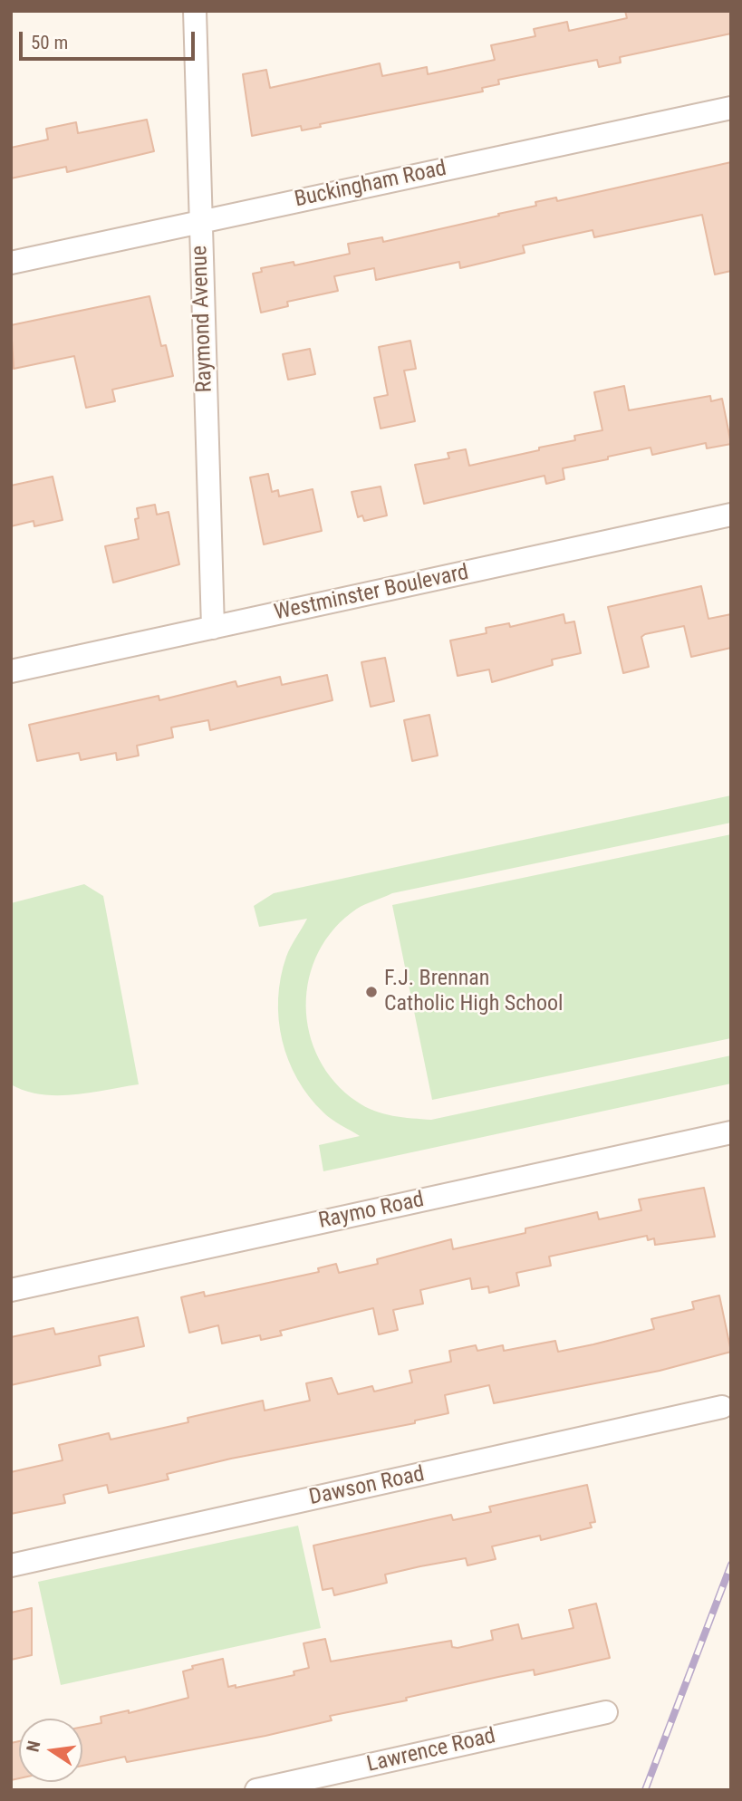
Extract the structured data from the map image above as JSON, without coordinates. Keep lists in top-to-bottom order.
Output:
{
  "streets": {
    "street": [
      "Buckingham Road",
      "Raymond Avenue",
      "Westminster Boulevard",
      "Raymo Road",
      "Dawson Road",
      "Lawrence Road"
    ]
  },
  "crossings": [
    ["Buckingham Road", "Raymond Avenue"],
    ["Raymond Avenue", "Westminster Boulevard"]
  ],
  "places": ["F.J. Brennan Catholic High School"],
  "scale_bar": "50 m",
  "north": "left"
}
